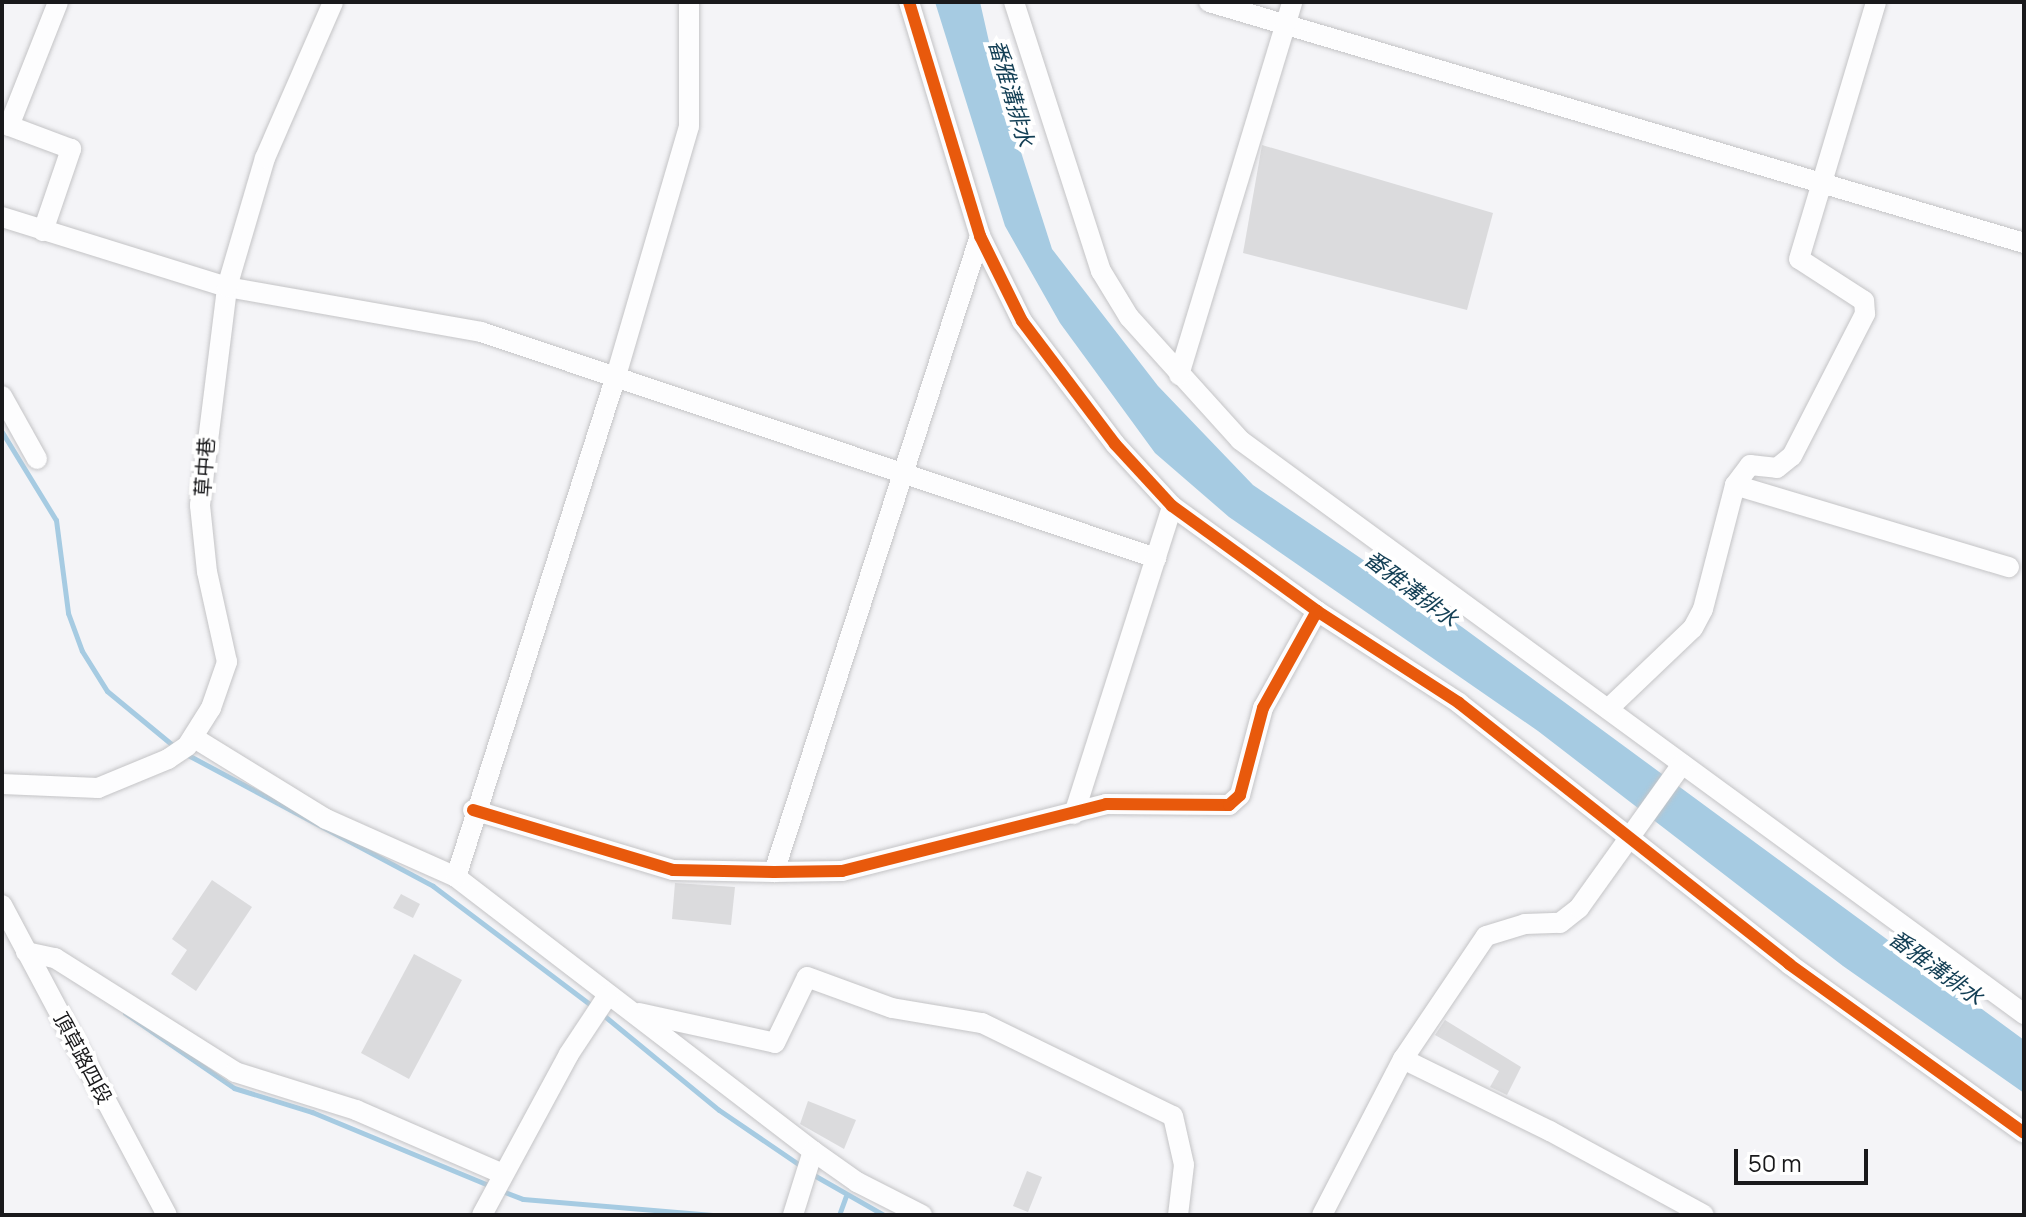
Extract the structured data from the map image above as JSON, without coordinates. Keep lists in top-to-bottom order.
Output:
{
  "streets": {
    "street": ["草中巷", "頂草路四段"]
  },
  "water": ["番雅溝排水"],
  "scale_bar": "50 m"
}
